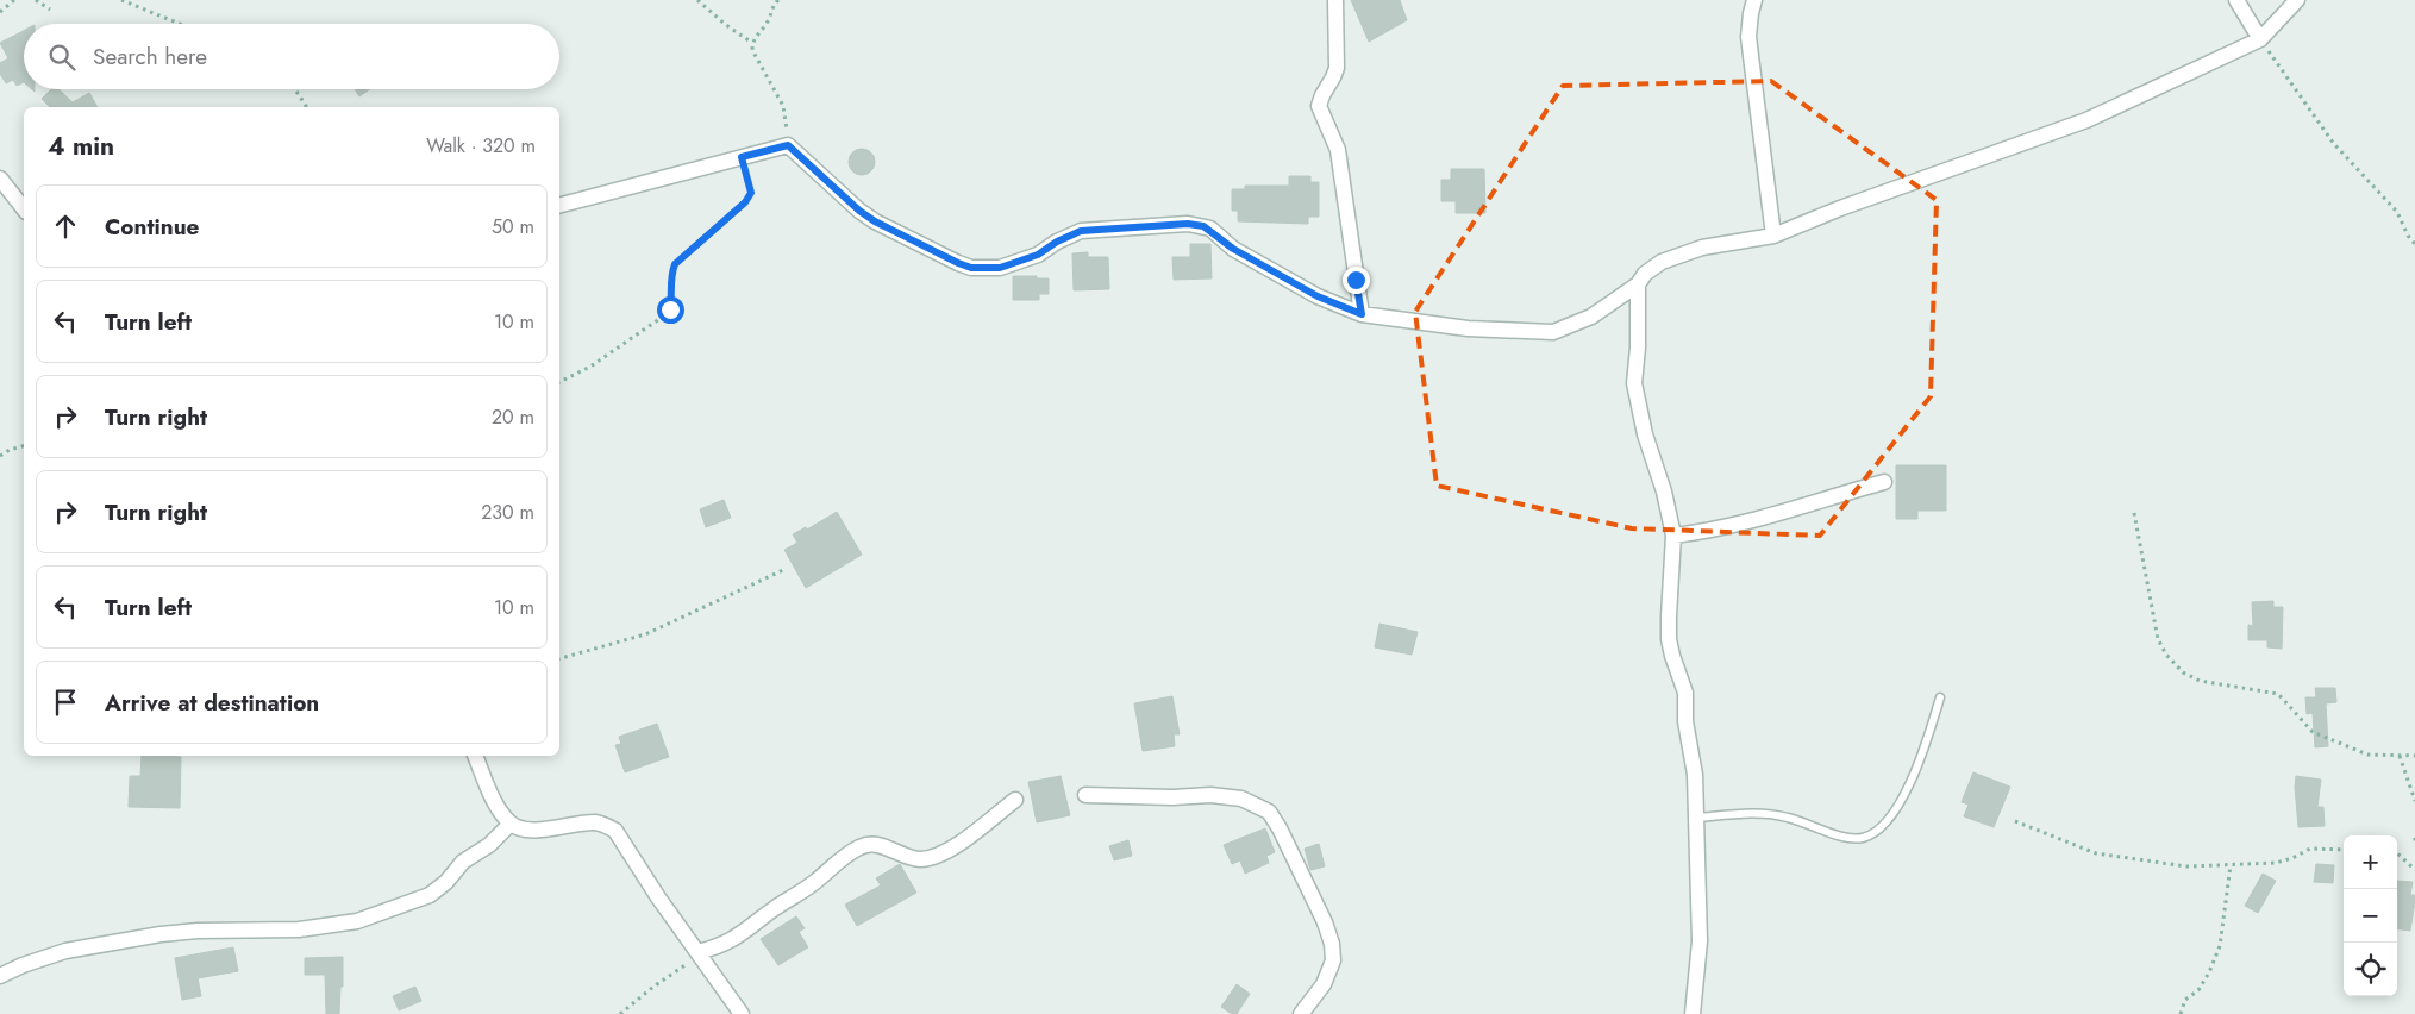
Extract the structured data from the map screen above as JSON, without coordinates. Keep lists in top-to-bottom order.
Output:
{
  "page": {
    "search": "Search here",
    "heading": ["4 min", "Walk · 320 m"],
    "list": [
      ["Continue", "50 m"],
      ["Turn left", "10 m"],
      ["Turn right", "20 m"],
      ["Turn right", "230 m"],
      ["Turn left", "10 m"],
      "Arrive at destination"
    ],
    "map_buttons": ["+", "−"]
  }
}
